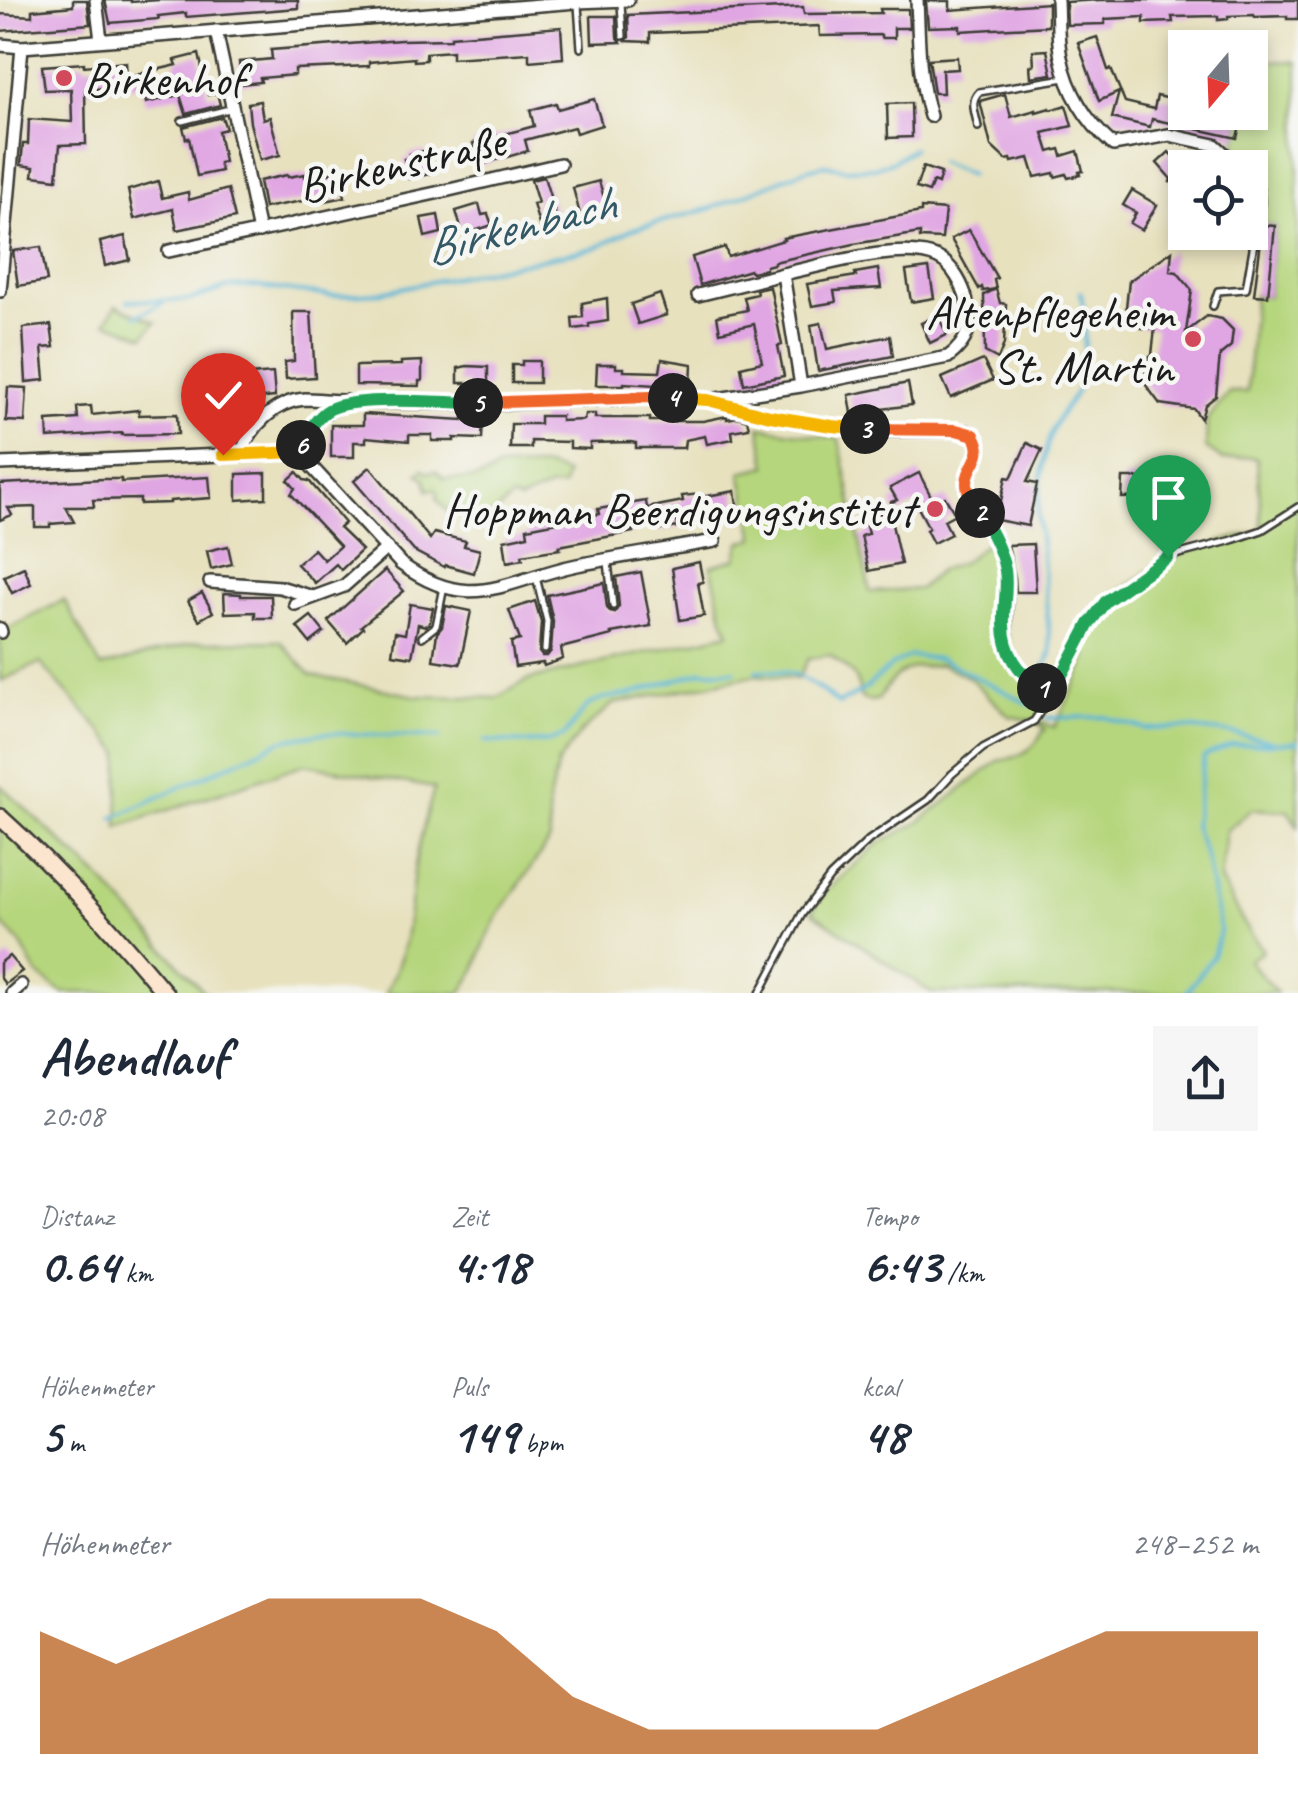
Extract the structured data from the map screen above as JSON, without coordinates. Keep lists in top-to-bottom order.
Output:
{
  "streets": {
    "street": ["Birkenstraße"]
  },
  "water": ["Birkenbach"],
  "places": ["Birkenhof", "Altenpflegeheim St. Martin", "Hoppman Beerdigungsinstitut"],
  "north": "bottom",
  "page": {
    "pins": [
      "4",
      "5",
      "3",
      "6",
      "2",
      "1"
    ],
    "heading": ["Abendlauf", "20:08"],
    "stats": [
      ["Distanz", "0.64 km"],
      ["Zeit", "4:18"],
      ["Tempo", "6:43 /km"],
      ["Höhenmeter", "5 m"],
      ["Puls", "149 bpm"],
      ["kcal", "48"]
    ],
    "chart": ["Höhenmeter", "248–252 m"]
  }
}
